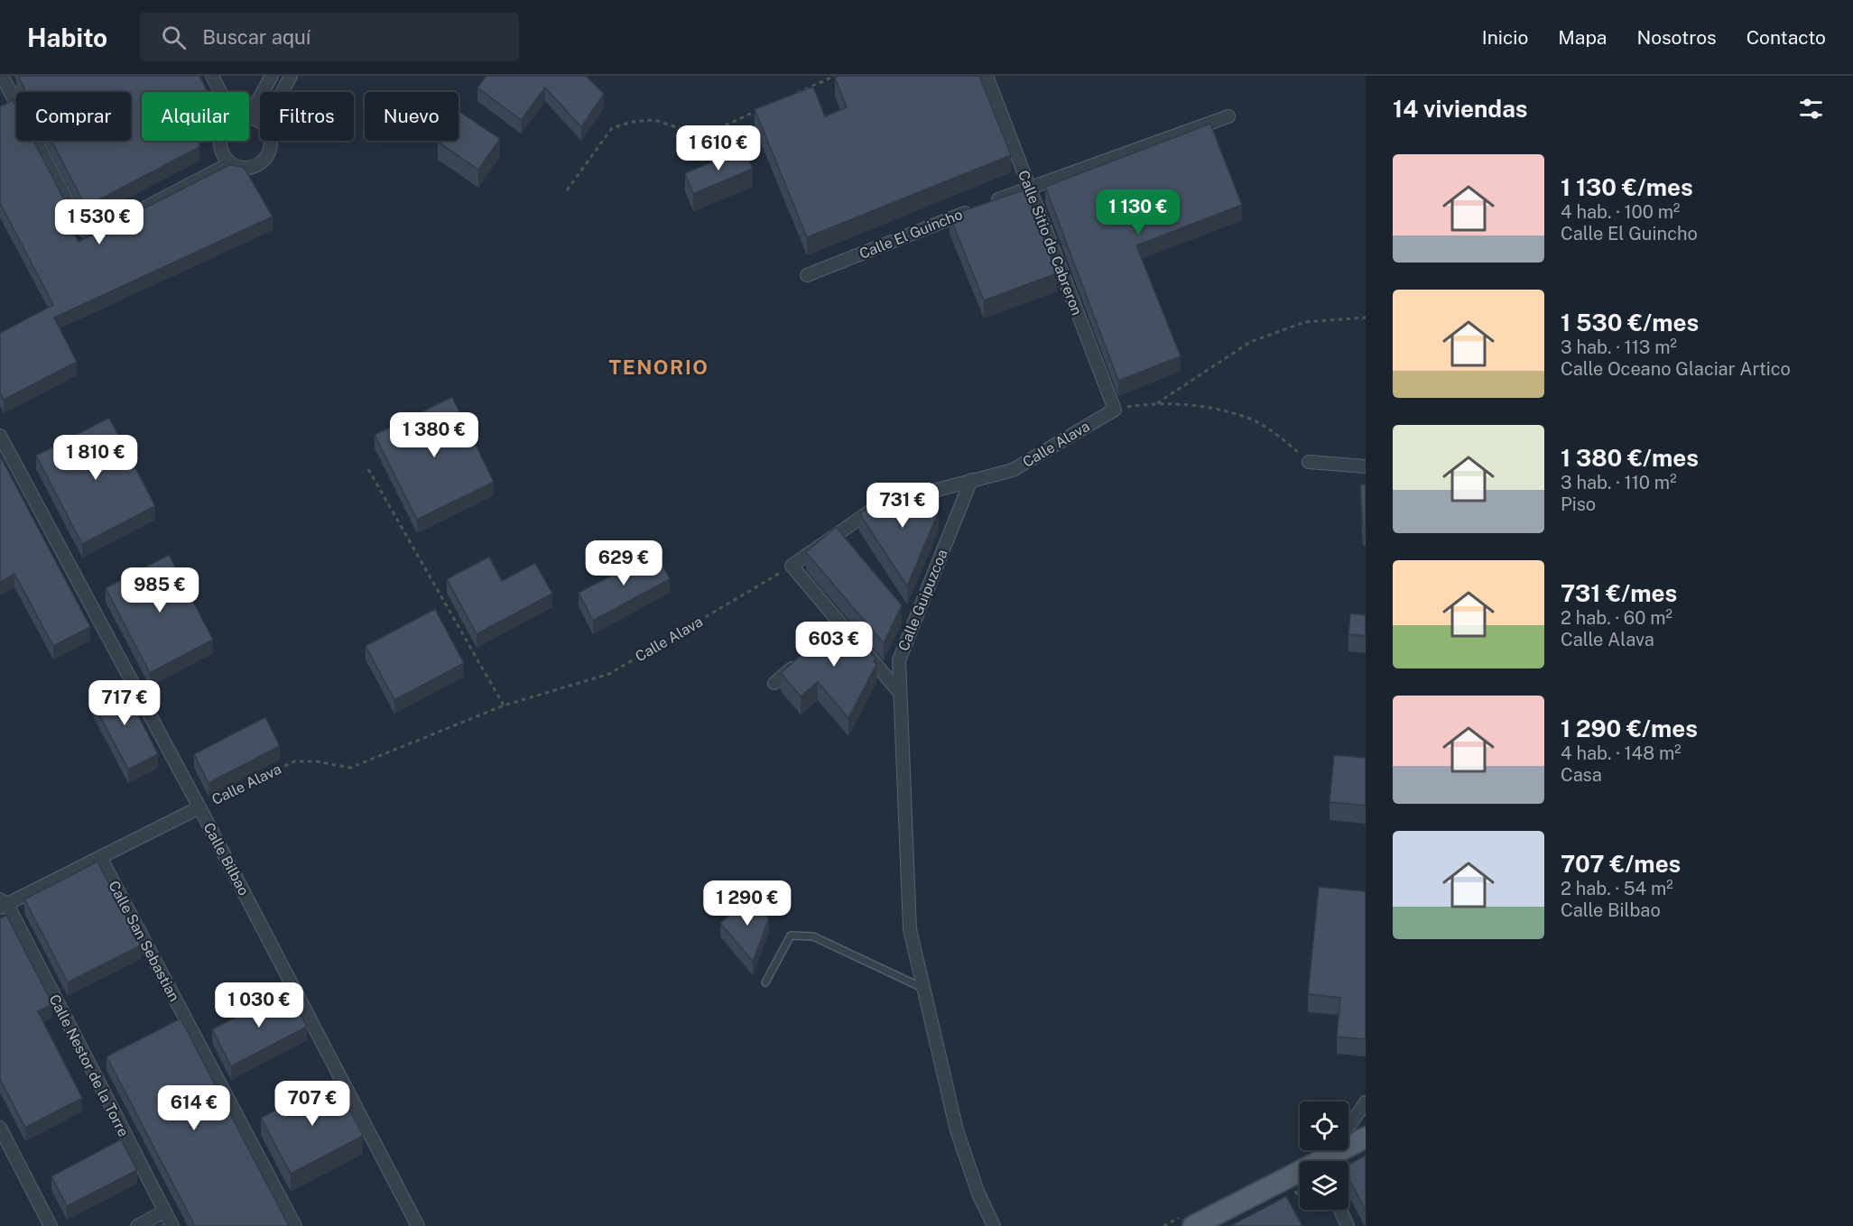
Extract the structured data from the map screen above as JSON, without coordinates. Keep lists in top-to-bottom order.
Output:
{
  "streets": {
    "street": [
      "Calle El Guincho",
      "Calle Sitio de Cabreron",
      "Calle Alava",
      "Calle Guipuzcoa",
      "Calle Bilbao",
      "Calle San Sebastian",
      "Calle Nestor de la Torre"
    ]
  },
  "crossings": [
    ["Calle El Guincho", "Calle Sitio de Cabreron"],
    ["Calle Sitio de Cabreron", "Calle Alava"],
    ["Calle Alava", "Calle Guipuzcoa"],
    ["Calle Alava", "Calle Bilbao"]
  ],
  "districts": ["TENORIO"],
  "page": {
    "header": "Habito",
    "search": "Buscar aquí",
    "nav": [
      "Inicio",
      "Mapa",
      "Nosotros",
      "Contacto"
    ],
    "heading": "14 viviendas",
    "chip": [
      "Comprar",
      "Alquilar",
      "Filtros",
      "Nuevo"
    ],
    "price": [
      "1 610 €",
      "1 130 €",
      "1 530 €",
      "1 380 €",
      "1 810 €",
      "731 €",
      "629 €",
      "985 €",
      "603 €",
      "717 €",
      "1 290 €",
      "1 030 €",
      "707 €",
      "614 €"
    ],
    "list": [
      {
        "name": "1 130 €/mes",
        "note": "4 hab. · 100 m² · Calle El Guincho"
      },
      {
        "name": "1 530 €/mes",
        "note": "3 hab. · 113 m² · Calle Oceano Glaciar Artico"
      },
      {
        "name": "1 380 €/mes",
        "note": "3 hab. · 110 m² · Piso"
      },
      {
        "name": "731 €/mes",
        "note": "2 hab. · 60 m² · Calle Alava"
      },
      {
        "name": "1 290 €/mes",
        "note": "4 hab. · 148 m² · Casa"
      },
      {
        "name": "707 €/mes",
        "note": "2 hab. · 54 m² · Calle Bilbao"
      }
    ]
  }
}
